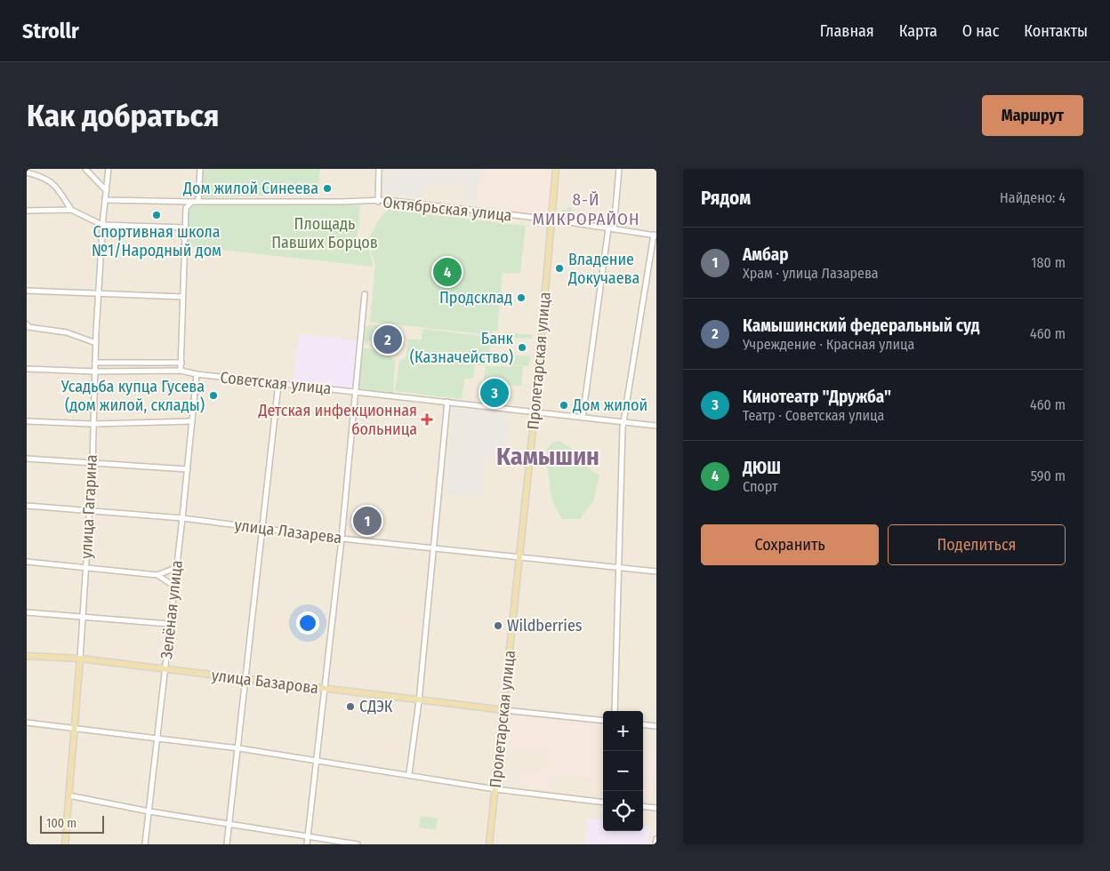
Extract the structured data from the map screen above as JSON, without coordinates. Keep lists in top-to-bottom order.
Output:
{
  "streets": {
    "main road": ["Пролетарская улица", "улица Гагарина", "улица Базарова"],
    "street": [
      "Октябрьская улица",
      "Советская улица",
      "улица Лазарева",
      "Зелёная улица"
    ]
  },
  "crossings": [
    ["Октябрьская улица", "Пролетарская улица"],
    ["Октябрьская улица", "улица Гагарина"],
    ["Пролетарская улица", "Советская улица"],
    ["Пролетарская улица", "улица Лазарева"],
    ["Пролетарская улица", "улица Базарова"],
    ["Советская улица", "улица Гагарина"],
    ["Советская улица", "Зелёная улица"],
    ["улица Гагарина", "улица Лазарева"],
    ["улица Гагарина", "улица Базарова"],
    ["улица Лазарева", "Зелёная улица"],
    ["Зелёная улица", "улица Базарова"]
  ],
  "districts": ["8-Й МИКРОРАЙОН", "Камышин"],
  "parks": ["Площадь Павших Борцов"],
  "places": {
    "other": [
      "Дом жилой Синеева",
      "Спортивная школа №1/Народный дом",
      "Владение Докучаева",
      "Продсклад",
      "Банк (Казначейство)",
      "Усадьба купца Гусева (дом жилой, склады)",
      "Дом жилой",
      "Wildberries",
      "СДЭК"
    ],
    "health": ["Детская инфекционная больница"]
  },
  "scale_bar": "100 m",
  "page": {
    "header": "Strollr",
    "nav": [
      "Главная",
      "Карта",
      "О нас",
      "Контакты"
    ],
    "buttons": [
      "Маршрут",
      ["Сохранить", "Поделиться"]
    ],
    "title": "Как добраться",
    "heading": ["Рядом", "Найдено: 4"],
    "list": [
      {
        "mark": "1",
        "name": "Амбар",
        "note": "Храм · улица Лазарева",
        "value": "180 m"
      },
      {
        "mark": "2",
        "name": "Камышинский федеральный суд",
        "note": "Учреждение · Красная улица",
        "value": "460 m"
      },
      {
        "mark": "3",
        "name": "Кинотеатр \"Дружба\"",
        "note": "Театр · Советская улица",
        "value": "460 m"
      },
      {
        "mark": "4",
        "name": "ДЮШ",
        "note": "Спорт",
        "value": "590 m"
      }
    ],
    "pins": [
      "4",
      "2",
      "3",
      "1"
    ],
    "map_buttons": ["+", "−"],
    "scale": "100 m"
  }
}
